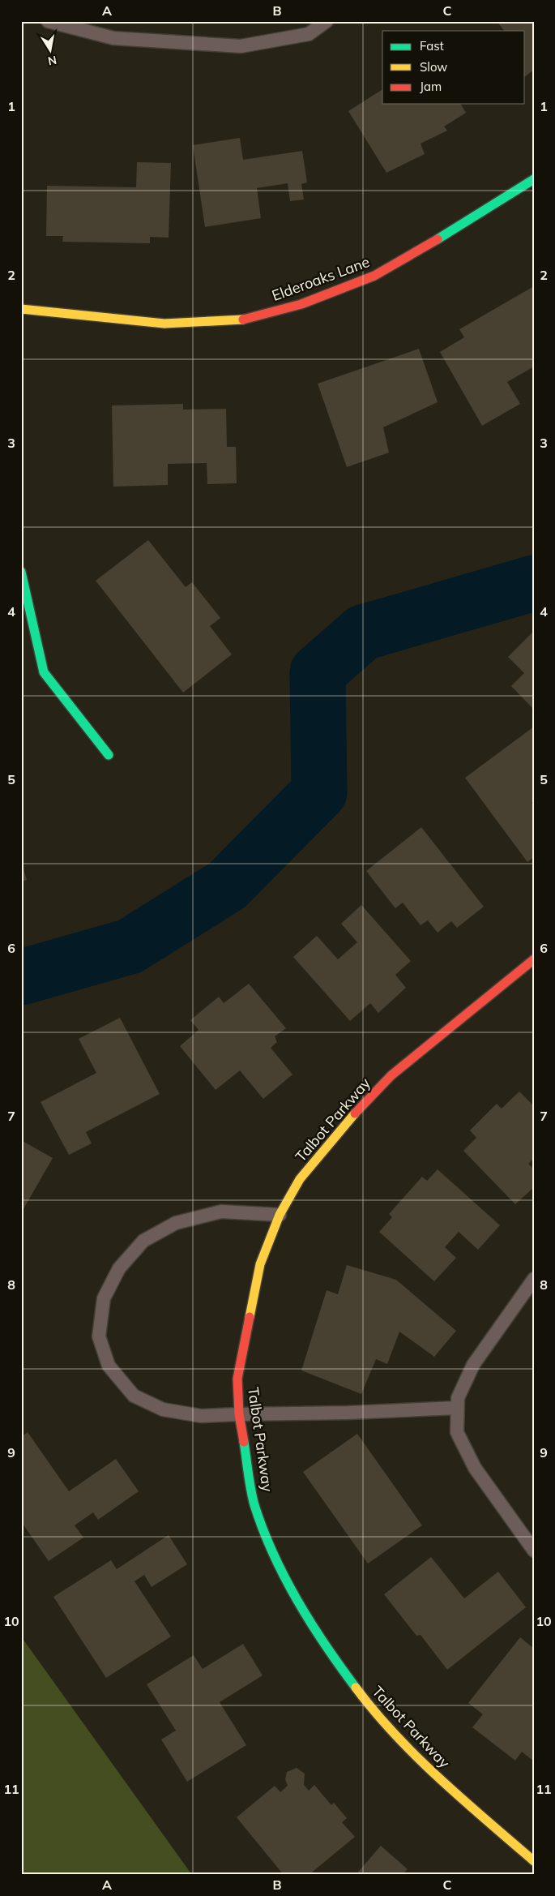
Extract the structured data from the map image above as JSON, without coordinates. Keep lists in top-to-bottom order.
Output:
{
  "streets": {
    "street": ["Elderoaks Lane", "Talbot Parkway"]
  },
  "legend": ["Fast", "Slow", "Jam"],
  "north": "bottom",
  "grid": {
    "columns": ["A", "B", "C"],
    "rows": [
      "1",
      "2",
      "3",
      "4",
      "5",
      "6",
      "7",
      "8",
      "9",
      "10",
      "11"
    ]
  }
}
